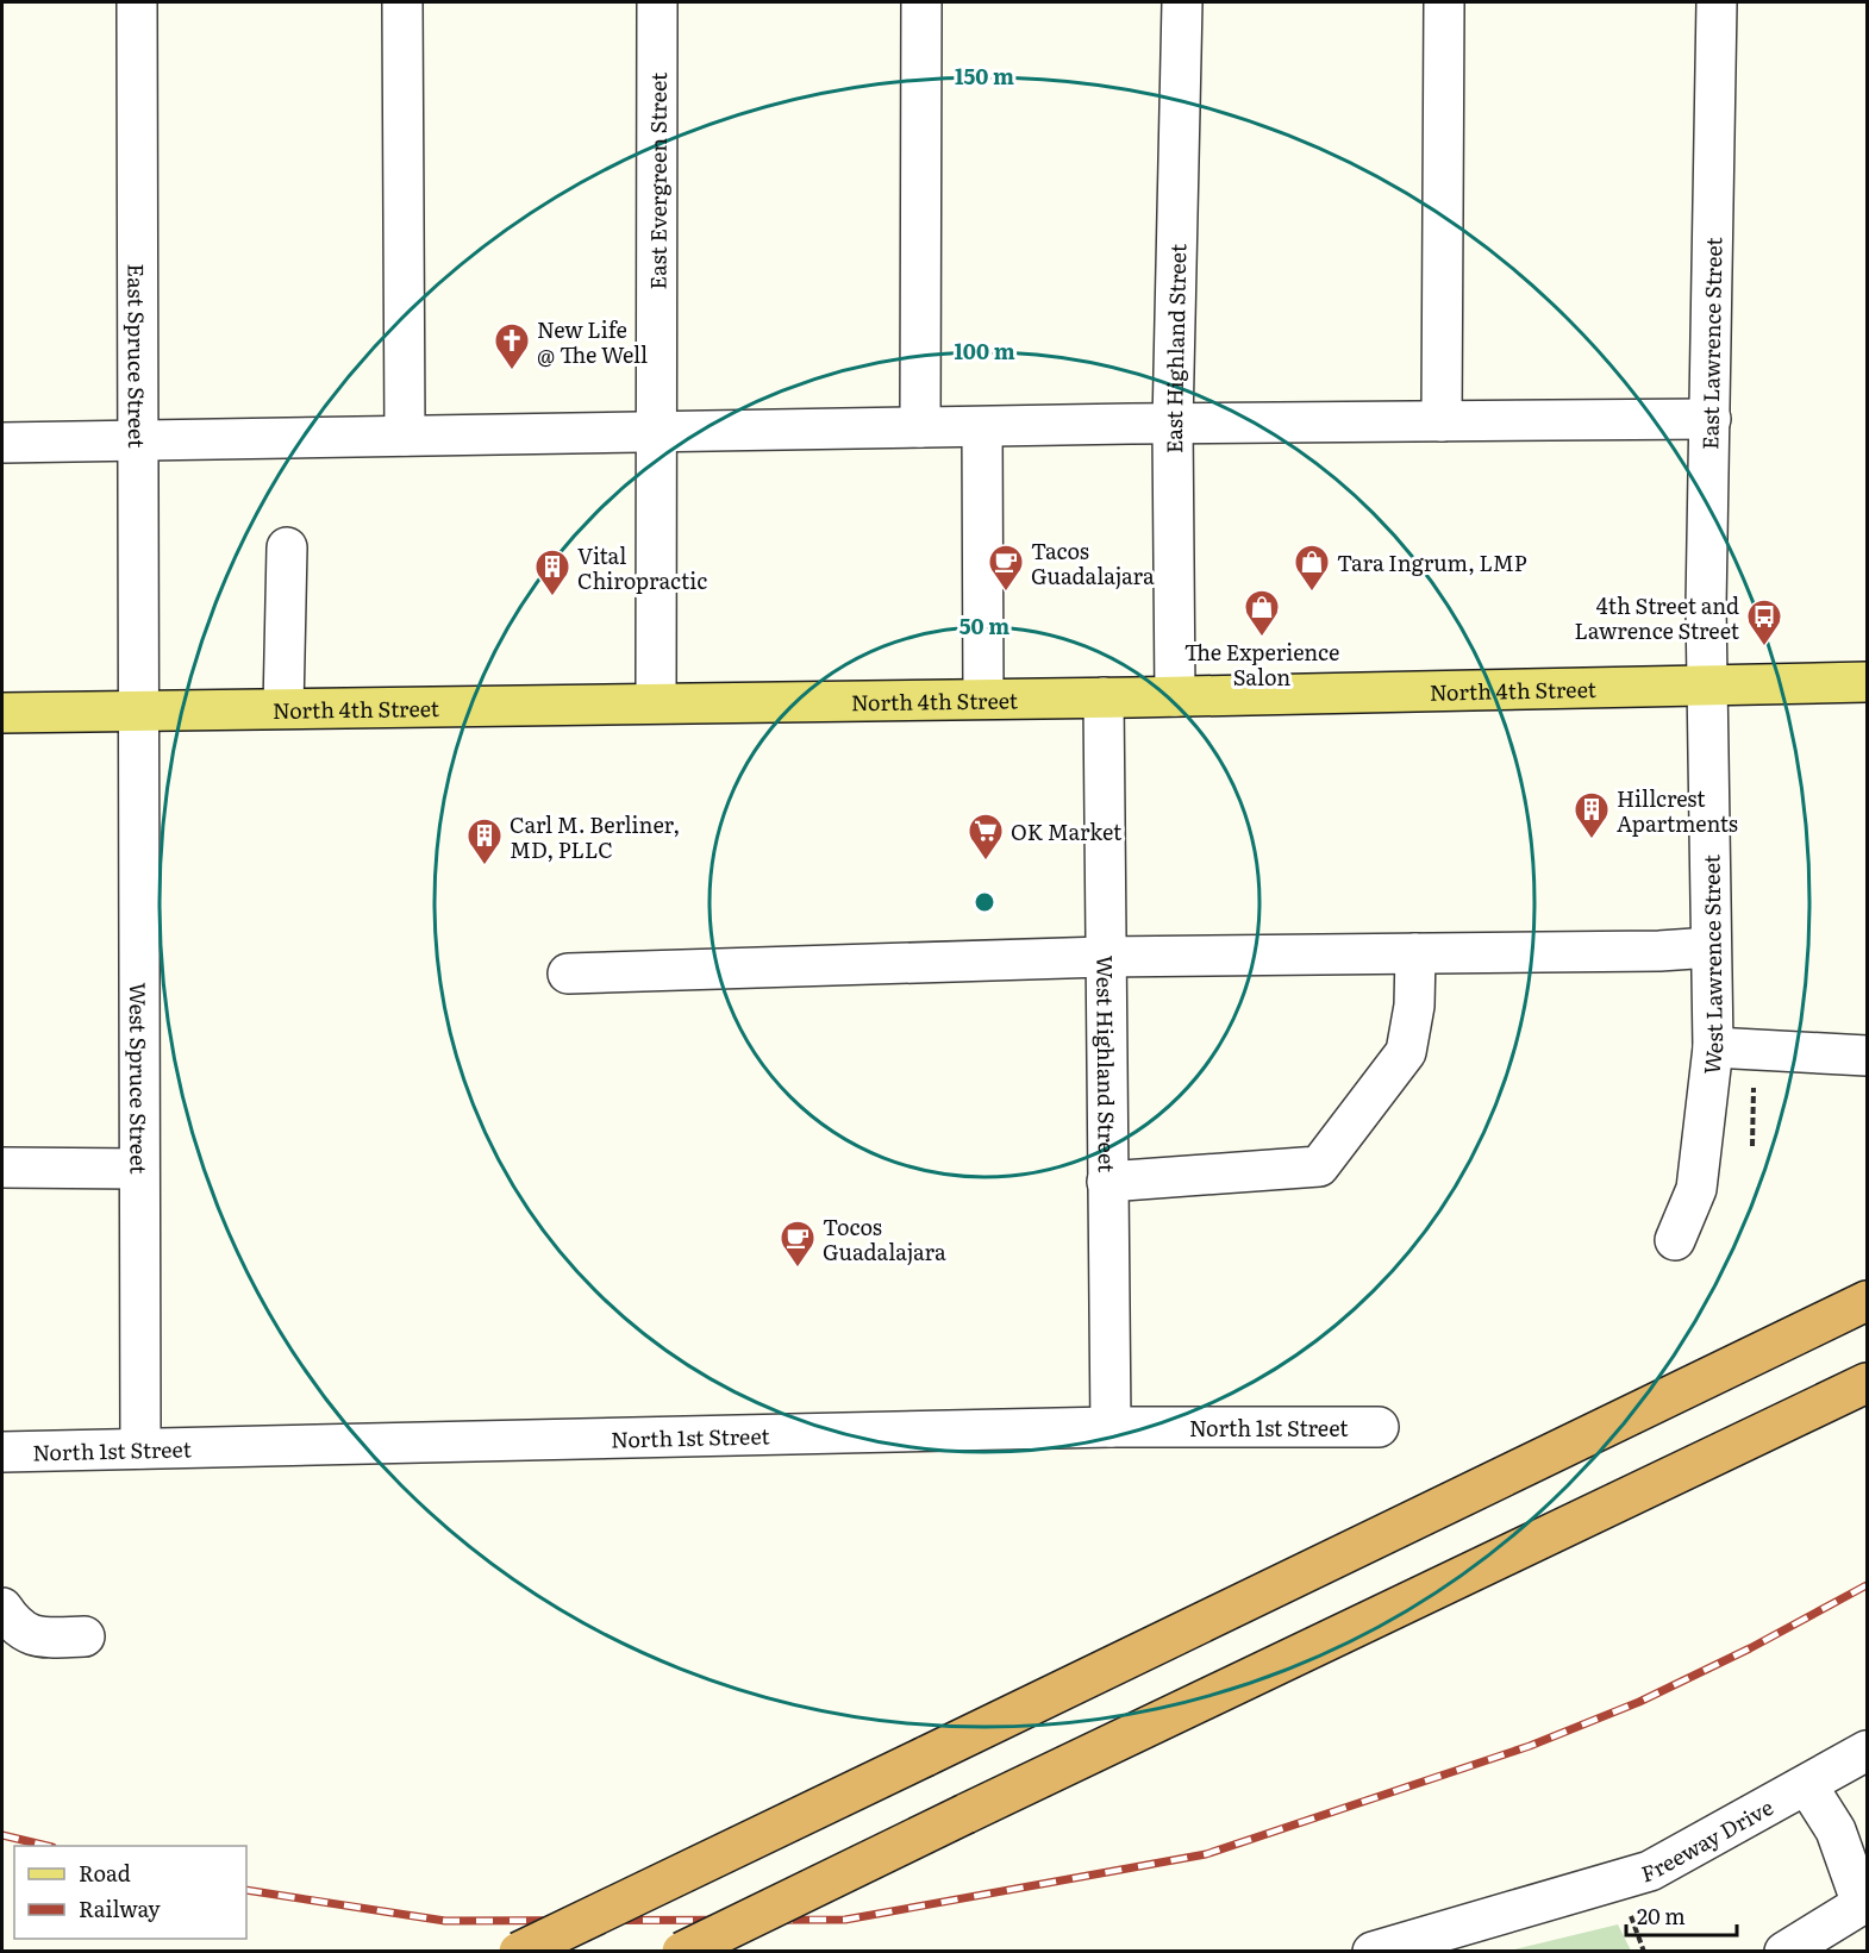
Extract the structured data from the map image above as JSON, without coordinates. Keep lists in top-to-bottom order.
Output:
{
  "streets": {
    "main road": ["North 4th Street"],
    "street": [
      "East Evergreen Street",
      "East Lawrence Street",
      "East Highland Street",
      "East Spruce Street",
      "West Lawrence Street",
      "West Highland Street",
      "West Spruce Street",
      "North 1st Street",
      "Freeway Drive"
    ]
  },
  "crossings": [
    ["East Evergreen Street", "North 4th Street"],
    ["East Lawrence Street", "North 4th Street"],
    ["East Lawrence Street", "West Lawrence Street"],
    ["East Highland Street", "North 4th Street"],
    ["East Spruce Street", "North 4th Street"],
    ["East Spruce Street", "West Spruce Street"],
    ["North 4th Street", "West Lawrence Street"],
    ["North 4th Street", "West Highland Street"],
    ["North 4th Street", "West Spruce Street"],
    ["West Highland Street", "North 1st Street"],
    ["West Spruce Street", "North 1st Street"]
  ],
  "places": {
    "church": ["New Life @ The Well"],
    "cafe": ["Tacos Guadalajara", "Tocos Guadalajara"],
    "shop": ["Tara Ingrum, LMP", "The Experience Salon"],
    "building": ["Vital Chiropractic", "Hillcrest Apartments", "Carl M. Berliner, MD, PLLC"],
    "bus stop": ["4th Street and Lawrence Street"],
    "supermarket": ["OK Market"]
  },
  "legend": ["Road", "Railway"],
  "scale_bar": "20 m",
  "rings": ["150 m", "100 m", "50 m"]
}
